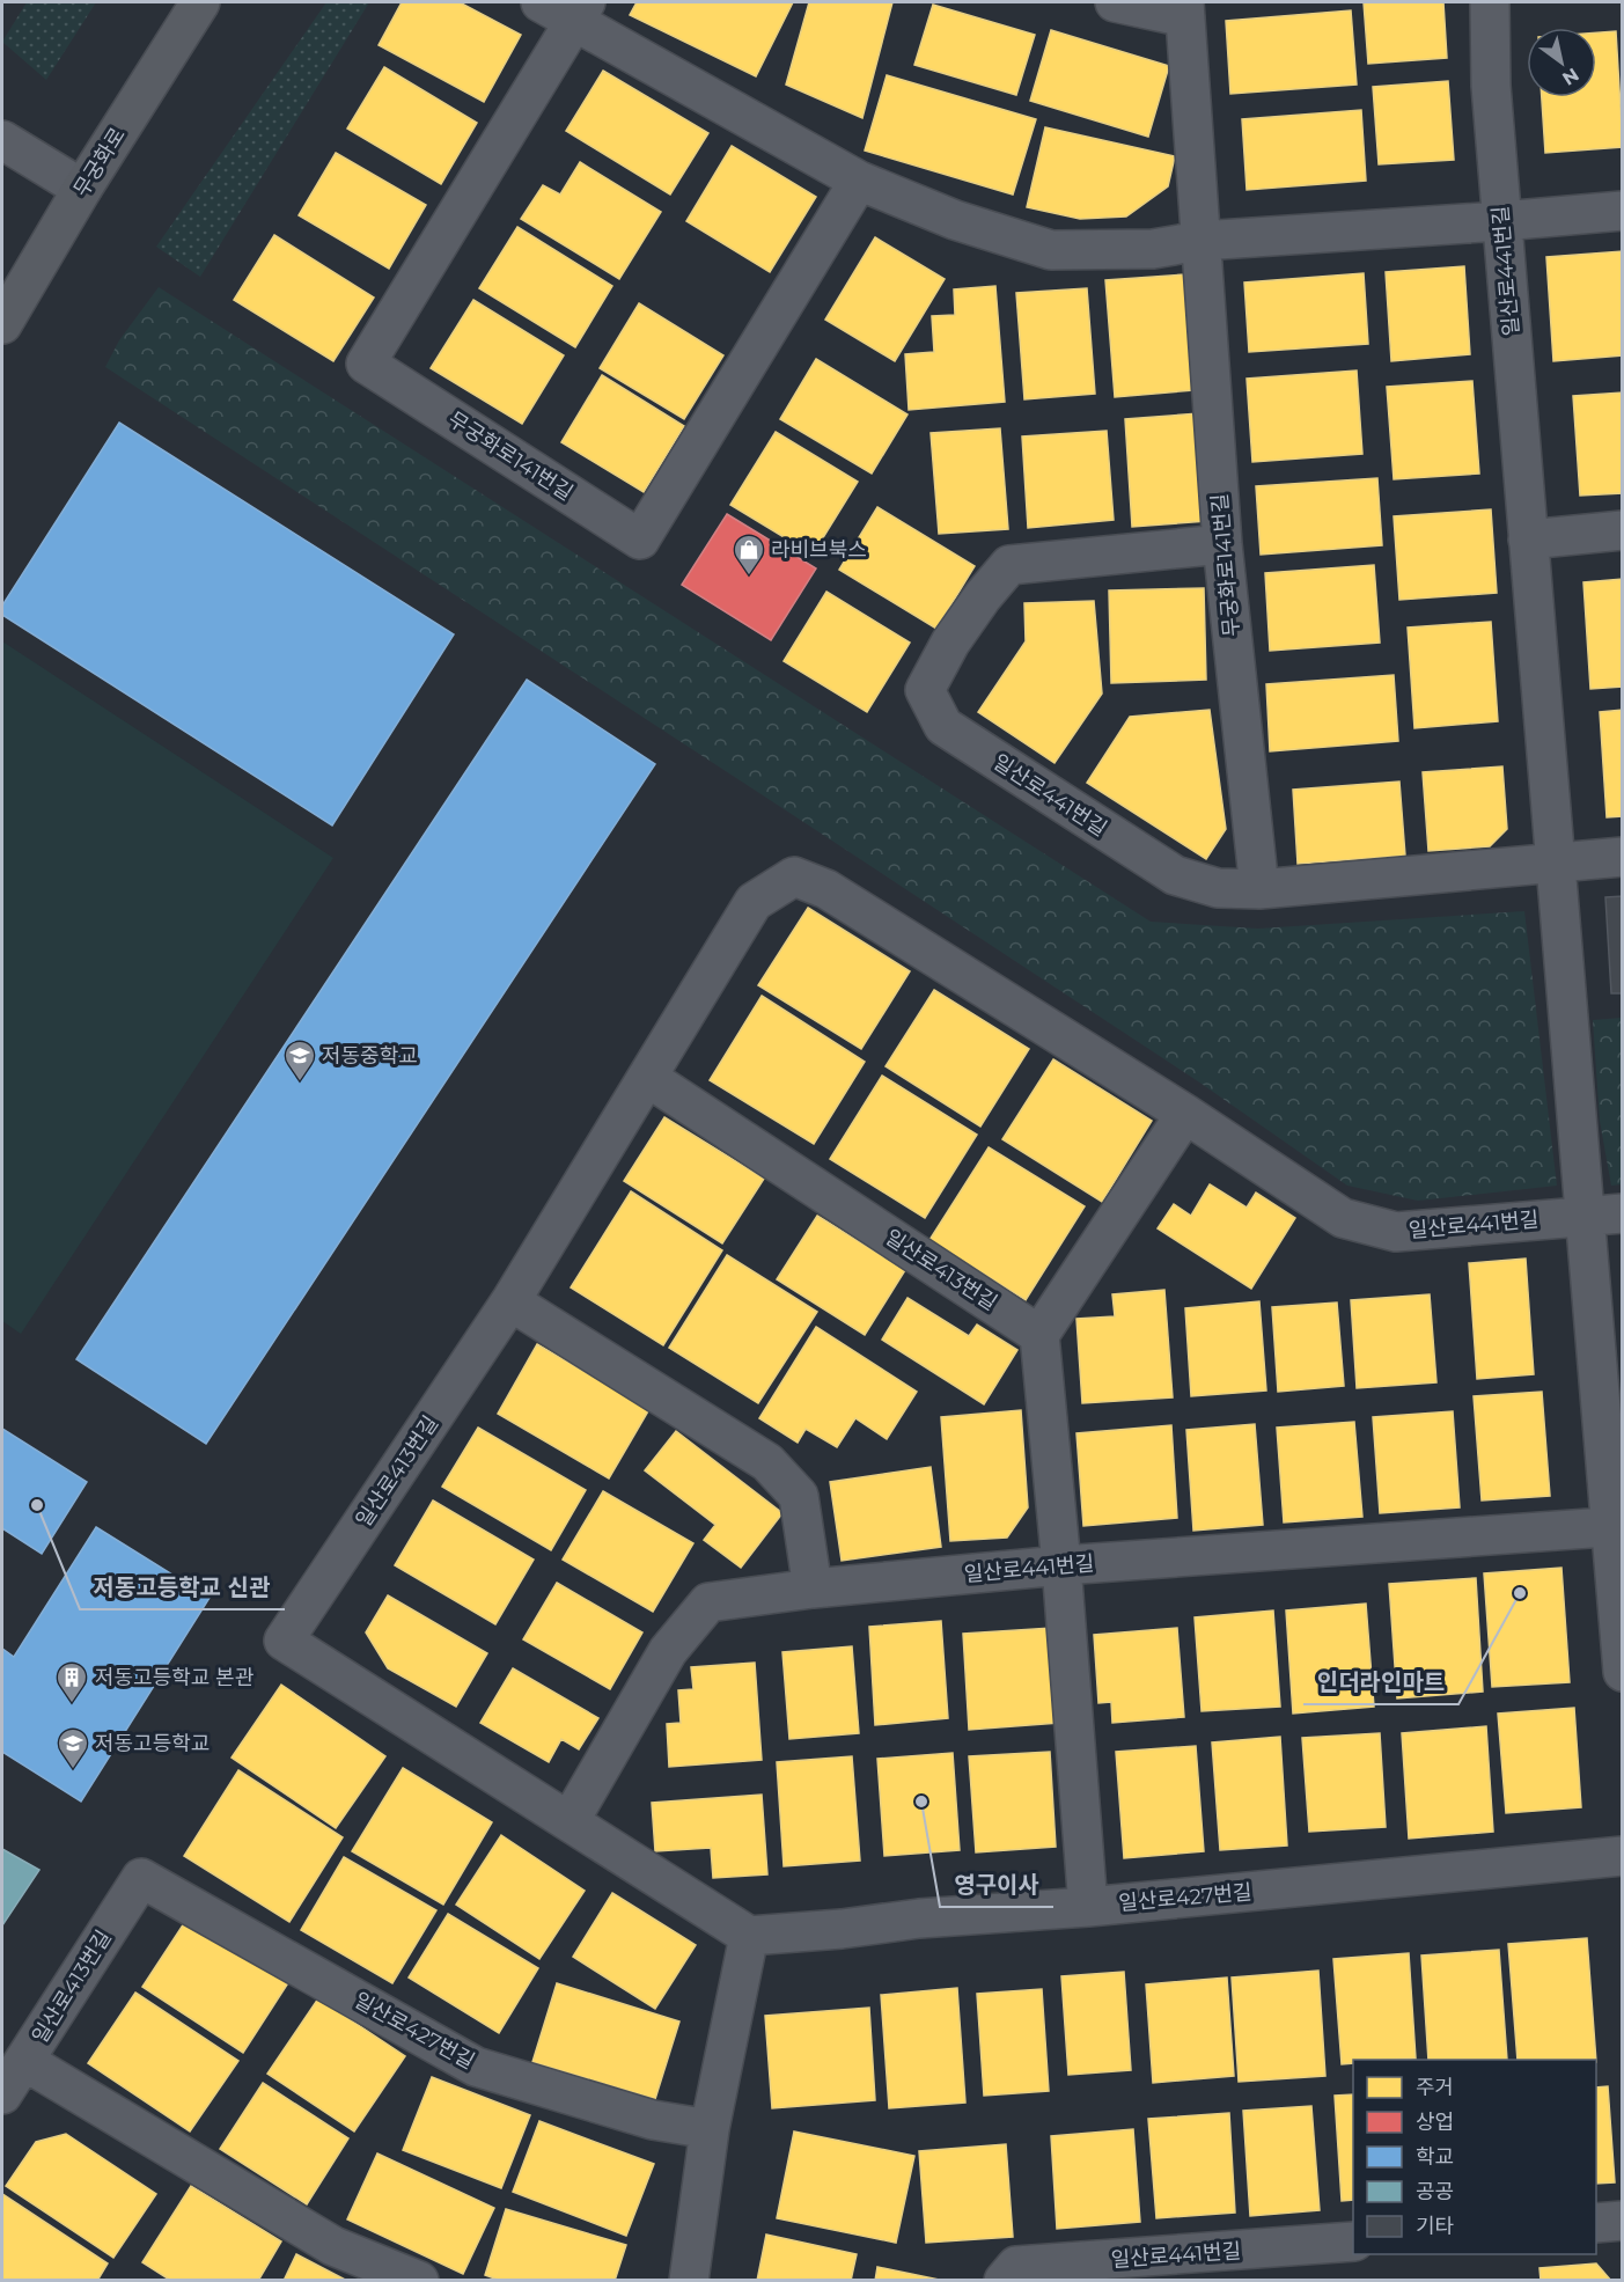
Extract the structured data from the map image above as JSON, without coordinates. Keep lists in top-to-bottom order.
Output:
{
  "streets": {
    "main road": ["무궁화로"],
    "street": [
      "일산로441번길",
      "무궁화로141번길",
      "일산로413번길",
      "일산로427번길"
    ]
  },
  "crossings": [
    ["일산로441번길", "무궁화로141번길"],
    ["일산로441번길", "일산로413번길"],
    ["일산로413번길", "일산로427번길"]
  ],
  "places": {
    "shop": ["라비브북스"],
    "school or university": ["저동중학교", "저동고등학교"],
    "other": ["저동고등학교 신관", "인더라인마트", "영구이사"],
    "building": ["저동고등학교 본관"]
  },
  "legend": [
    "주거",
    "상업",
    "학교",
    "공공",
    "기타"
  ],
  "north": "bottom right"
}
